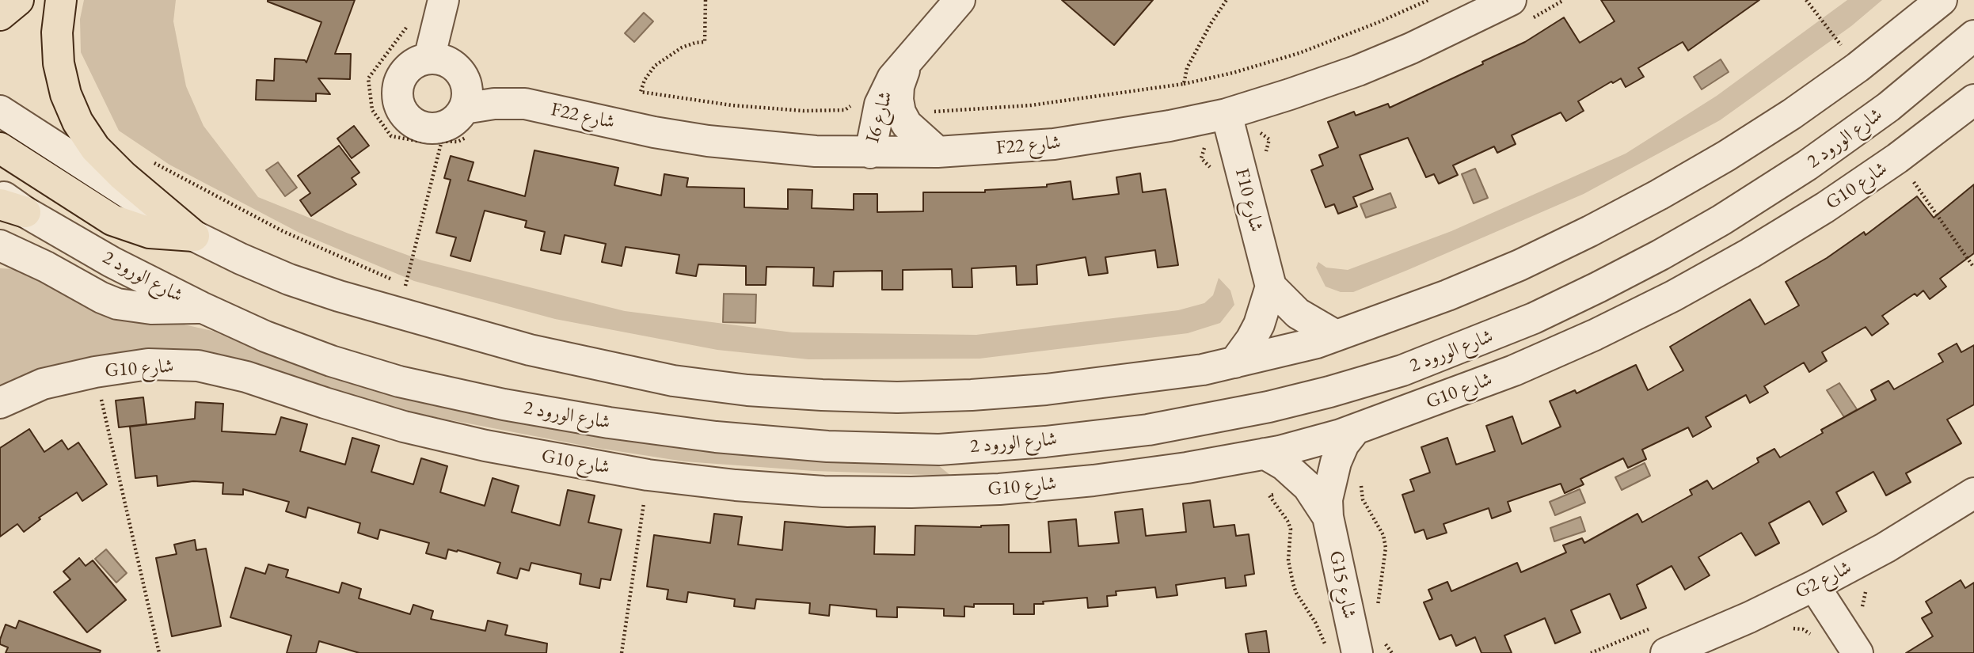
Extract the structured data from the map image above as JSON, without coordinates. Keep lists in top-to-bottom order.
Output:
{
  "streets": {
    "street": [
      "F22 شارع",
      "I6 شارع",
      "شارع الورود 2",
      "G10 شارع",
      "F10 شارع",
      "G2 شارع",
      "G15 شارع"
    ]
  },
  "crossings": [
    ["F22 شارع", "I6 شارع"],
    ["F22 شارع", "F10 شارع"],
    ["G10 شارع", "G15 شارع"]
  ]
}
